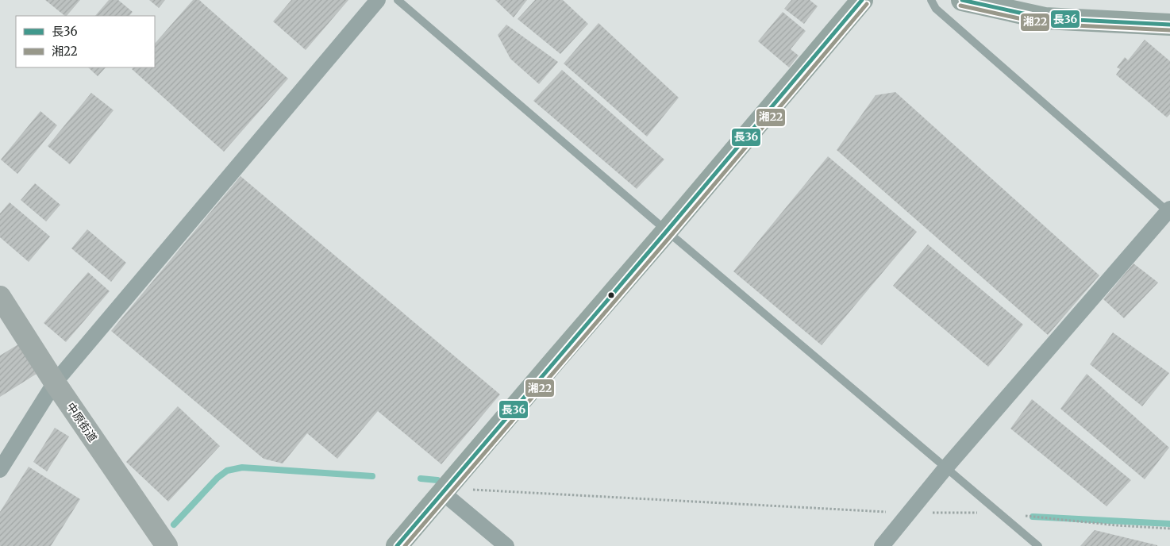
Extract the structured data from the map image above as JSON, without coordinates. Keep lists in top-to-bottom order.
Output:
{
  "streets": {
    "main road": ["中原街道"]
  },
  "lines": ["transit line 長36", "transit line 湘22"],
  "legend": ["長36", "湘22"]
}
